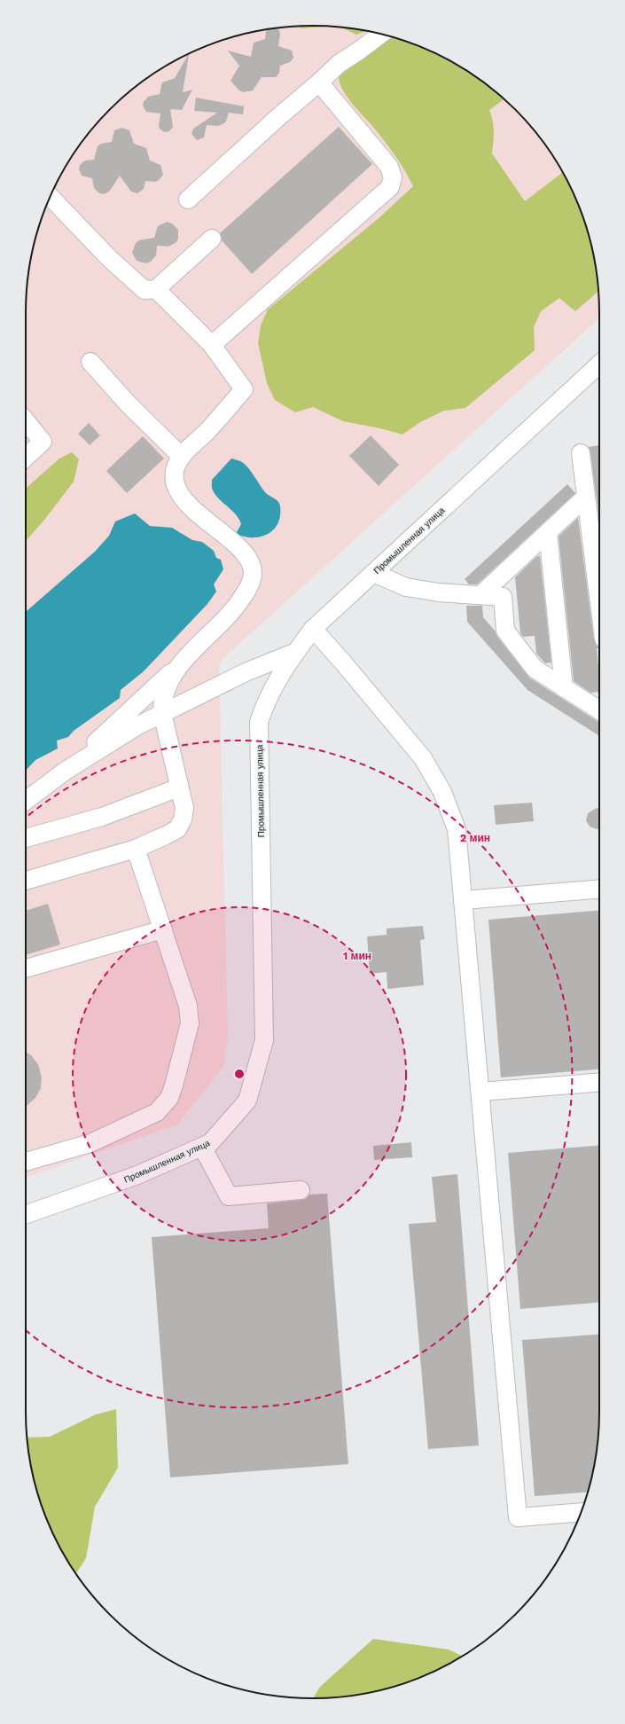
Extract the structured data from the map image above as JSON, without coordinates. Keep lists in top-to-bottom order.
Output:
{
  "streets": {
    "street": ["Промышленная улица"]
  },
  "rings": ["2 мин", "1 мин"]
}
